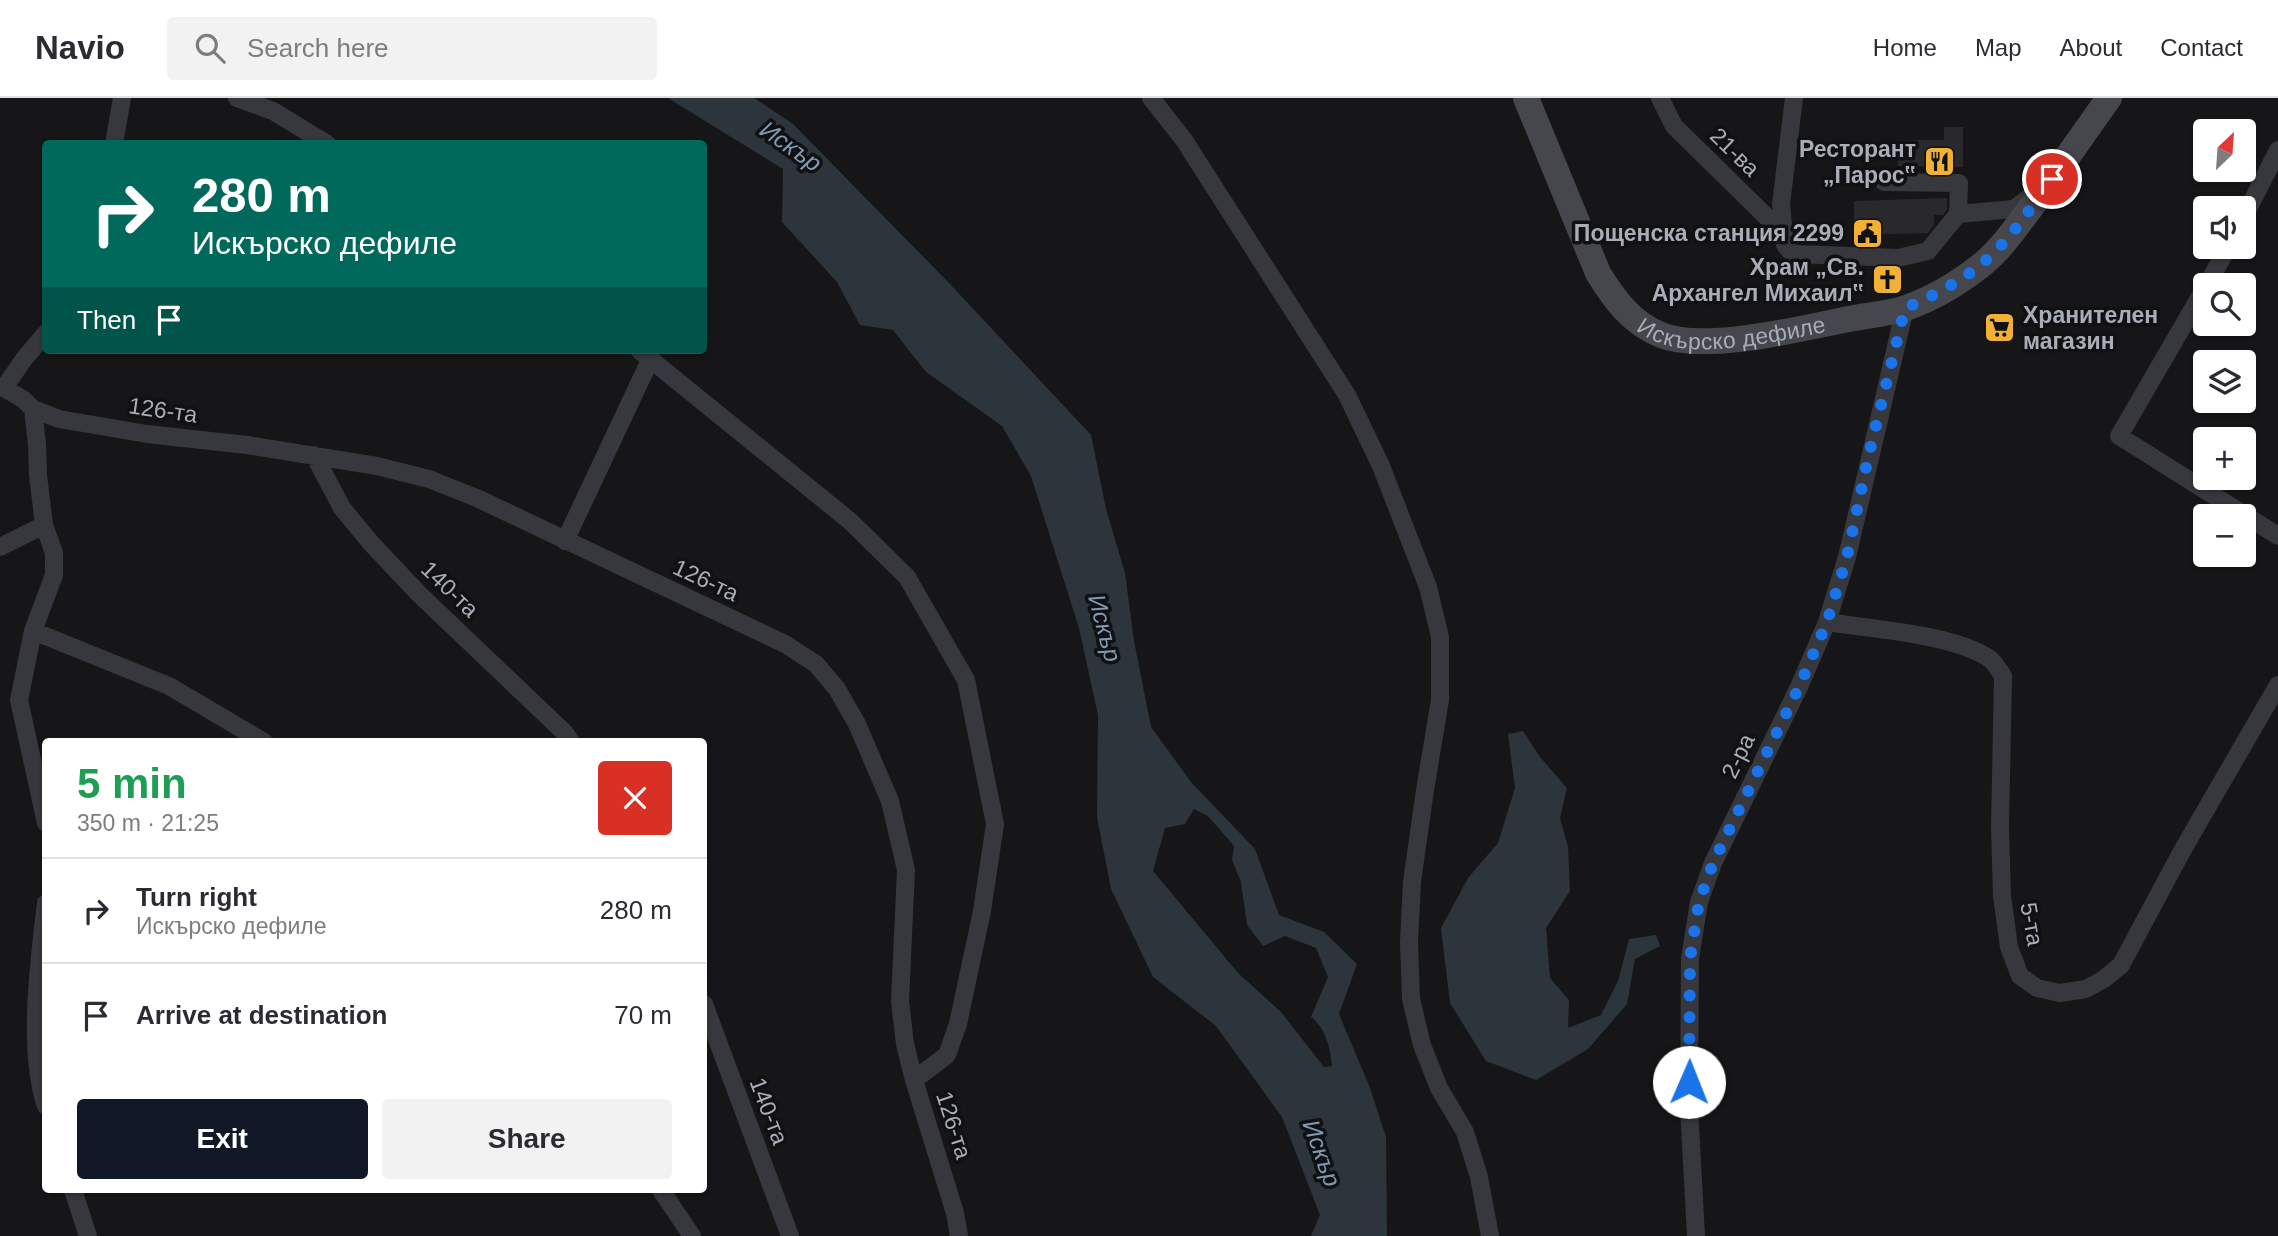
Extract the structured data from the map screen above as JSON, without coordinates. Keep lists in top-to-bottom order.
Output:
{
  "streets": {
    "main road": ["Искърско дефиле"],
    "street": [
      "21-ва",
      "126-та",
      "140-та",
      "2-ра",
      "5-та"
    ]
  },
  "crossings": [
    ["Искърско дефиле", "2-ра"],
    ["126-та", "140-та"],
    ["2-ра", "5-та"]
  ],
  "water": ["Искър"],
  "places": {
    "restaurant": ["Ресторант „Парос‟"],
    "public building": ["Пощенска станция 2299"],
    "church": ["Храм „Св. Архангел Михаил‟"],
    "supermarket": ["Хранителен магазин"]
  },
  "north": "top right",
  "page": {
    "header": "Navio",
    "search": "Search here",
    "nav": [
      "Home",
      "Map",
      "About",
      "Contact"
    ],
    "map_buttons": ["+", "−"],
    "turn": ["280 m", "Искърско дефиле"],
    "then": "Then",
    "heading": ["5 min", "350 m · 21:25"],
    "list": [
      {
        "name": "Turn right",
        "note": "Искърско дефиле",
        "value": "280 m"
      },
      {
        "name": "Arrive at destination",
        "value": "70 m"
      }
    ],
    "buttons": ["Exit", "Share"]
  }
}
